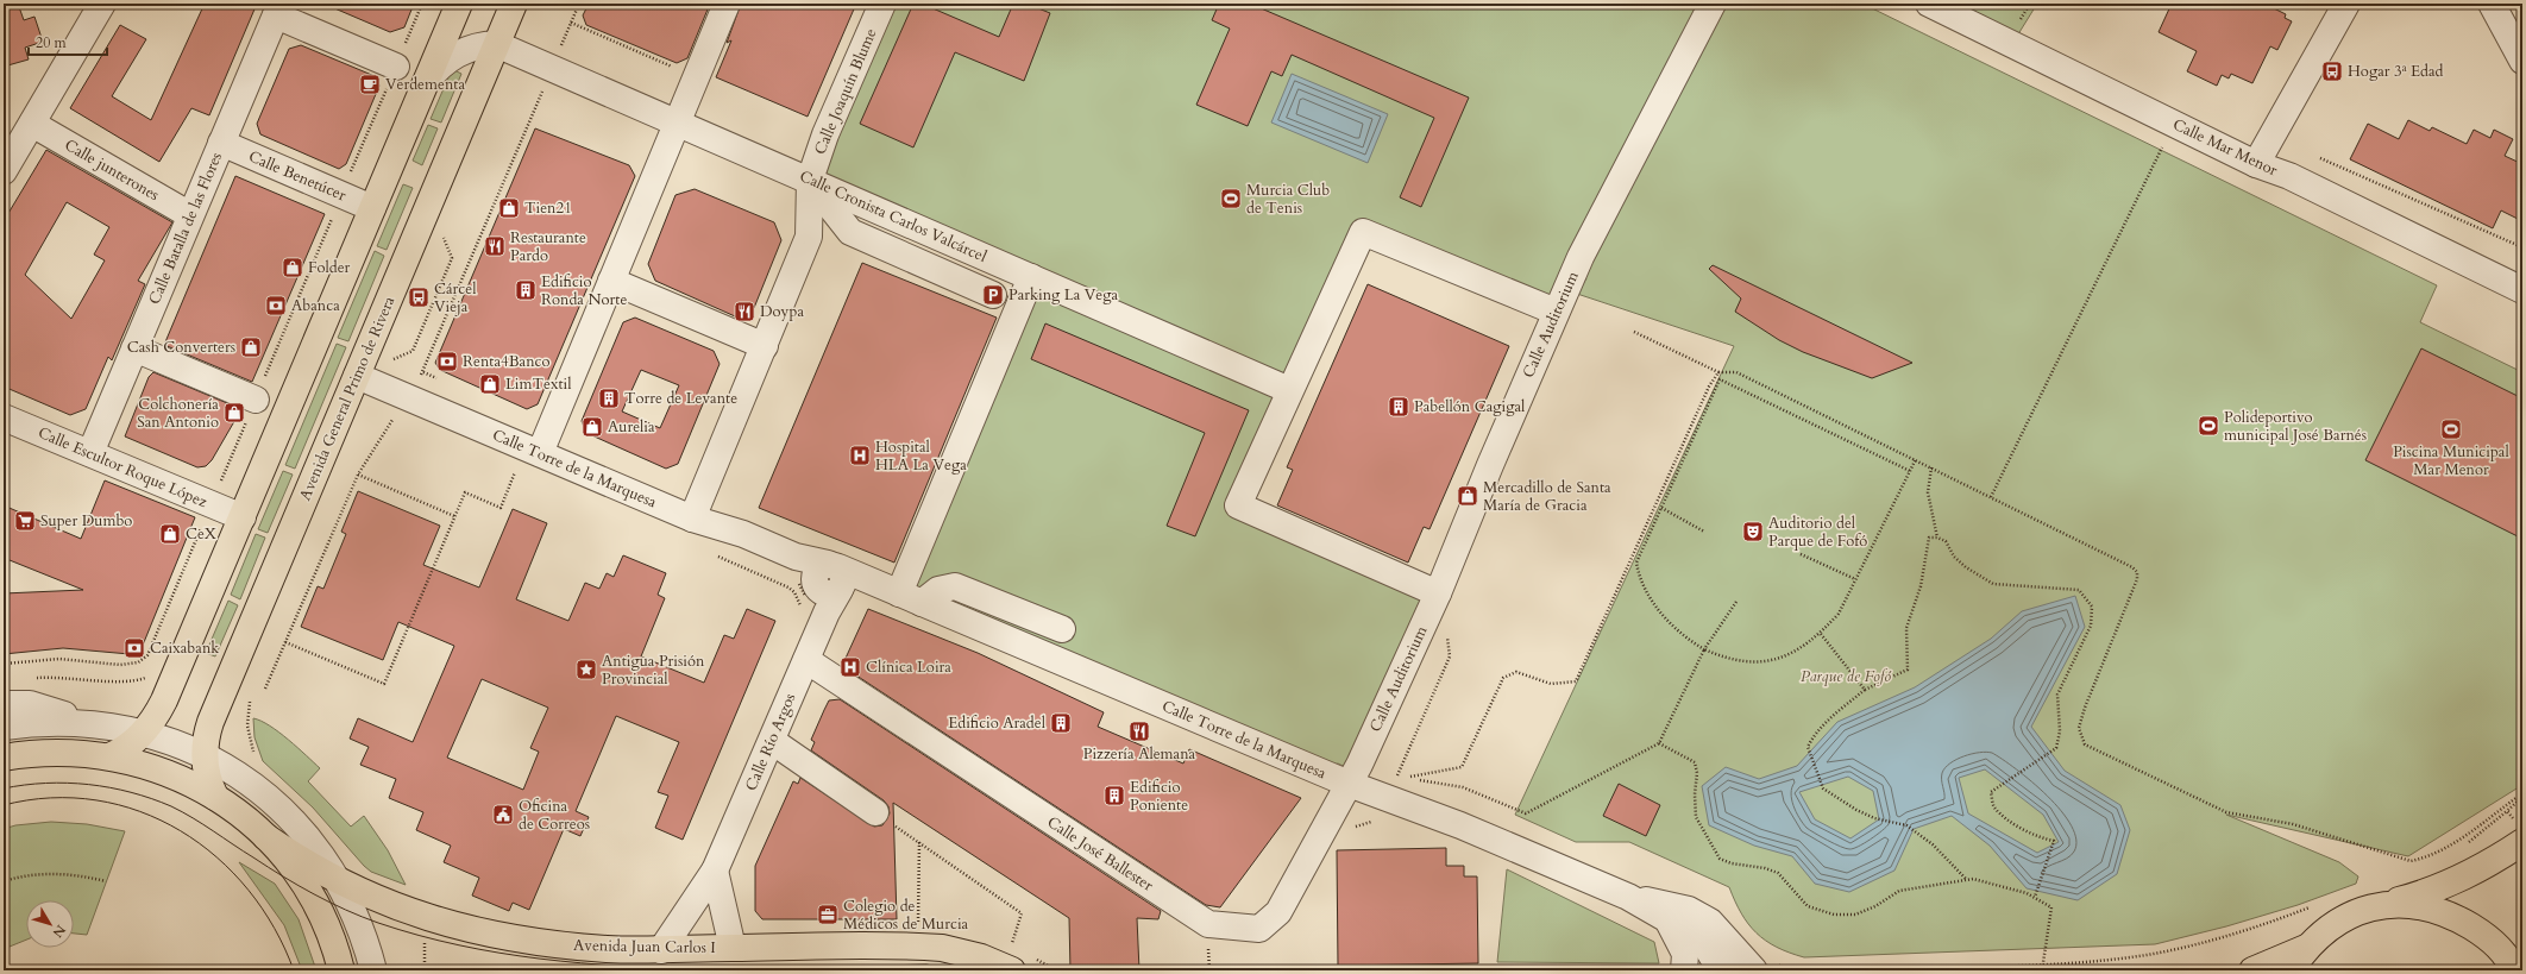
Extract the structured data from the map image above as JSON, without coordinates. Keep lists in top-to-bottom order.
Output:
{
  "streets": {
    "main road": ["Avenida General Primo de Rivera", "Avenida Juan Carlos I"],
    "street": [
      "Calle Joaquín Blume",
      "Calle Mar Menor",
      "Calle junterones",
      "Calle Benetúcer",
      "Calle Cronista Carlos Valcárcel",
      "Calle Batalla de las Flores",
      "Calle Auditorium",
      "Calle Escultor Roque López",
      "Calle Torre de la Marquesa",
      "Calle Río Argos",
      "Calle José Ballester"
    ]
  },
  "crossings": [
    ["Calle Joaquín Blume", "Calle Cronista Carlos Valcárcel"],
    ["Calle Joaquín Blume", "Calle Torre de la Marquesa"],
    ["Calle junterones", "Calle Batalla de las Flores"],
    ["Calle Benetúcer", "Calle Batalla de las Flores"],
    ["Calle Cronista Carlos Valcárcel", "Avenida General Primo de Rivera"],
    ["Calle Batalla de las Flores", "Calle Escultor Roque López"],
    ["Calle Auditorium", "Calle Torre de la Marquesa"],
    ["Calle Auditorium", "Calle José Ballester"],
    ["Avenida General Primo de Rivera", "Calle Torre de la Marquesa"],
    ["Calle Torre de la Marquesa", "Calle Río Argos"],
    ["Calle Torre de la Marquesa", "Calle José Ballester"],
    ["Calle Río Argos", "Calle José Ballester"],
    ["Calle Río Argos", "Avenida Juan Carlos I"]
  ],
  "parks": ["Parque de Fofó"],
  "places": {
    "bus stop": ["Hogar 3ª Edad", "Cárcel Vieja"],
    "cafe": ["Verdementa"],
    "sports": ["Murcia Club de Tenis", "Polideportivo municipal José Barnés", "Piscina Municipal Mar Menor"],
    "shop": [
      "Tien21",
      "Folder",
      "Cash Converters",
      "LimTextil",
      "Colchonería San Antonio",
      "Aurelia",
      "Mercadillo de Santa María de Gracia",
      "CeX"
    ],
    "restaurant": ["Restaurante Pardo", "Doypa", "Pizzería Alemana"],
    "building": [
      "Edificio Ronda Norte",
      "Torre de Levante",
      "Pabellón Cagigal",
      "Edificio Aradel",
      "Edificio Poniente"
    ],
    "parking": ["Parking La Vega"],
    "bank": ["Abanca", "Renta4Banco", "Caixabank"],
    "hospital": ["Hospital HLA La Vega", "Clínica Loira"],
    "supermarket": ["Super Dumbo"],
    "theatre": ["Auditorio del Parque de Fofó"],
    "place": ["Antigua Prisión Provincial"],
    "public building": ["Oficina de Correos"],
    "office": ["Colegio de Médicos de Murcia"]
  },
  "scale_bar": "20 m",
  "north": "bottom right"
}
